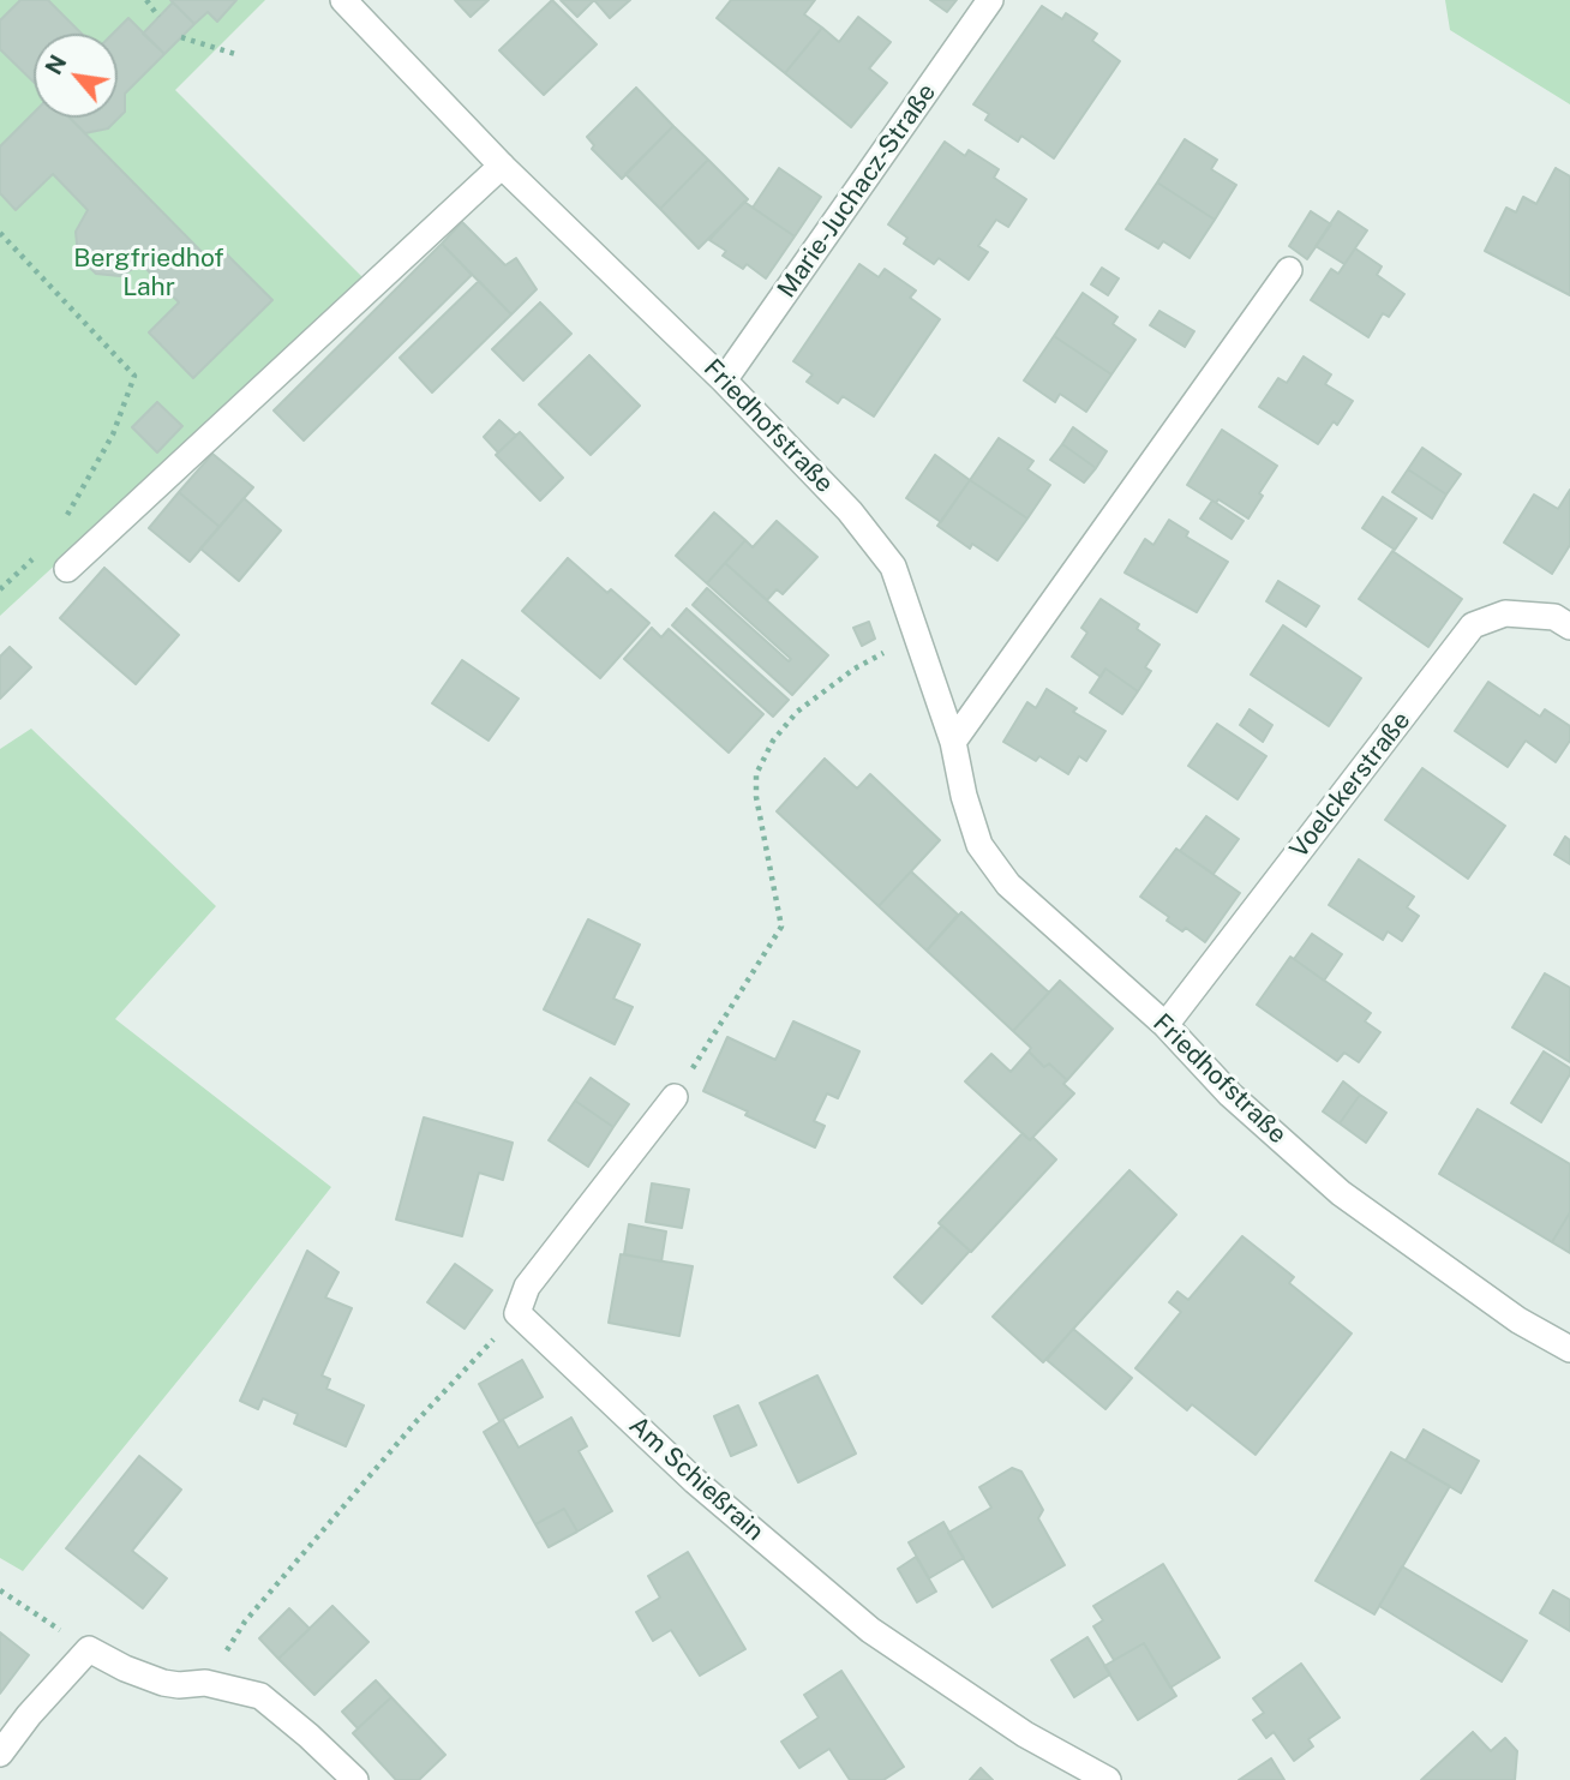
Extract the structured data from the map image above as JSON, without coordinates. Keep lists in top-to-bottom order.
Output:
{
  "streets": {
    "street": [
      "Marie-Juchacz-Straße",
      "Friedhofstraße",
      "Voelckerstraße",
      "Am Schießrain"
    ]
  },
  "crossings": [
    ["Marie-Juchacz-Straße", "Friedhofstraße"],
    ["Friedhofstraße", "Voelckerstraße"]
  ],
  "parks": ["Bergfriedhof Lahr"],
  "north": "top left"
}
